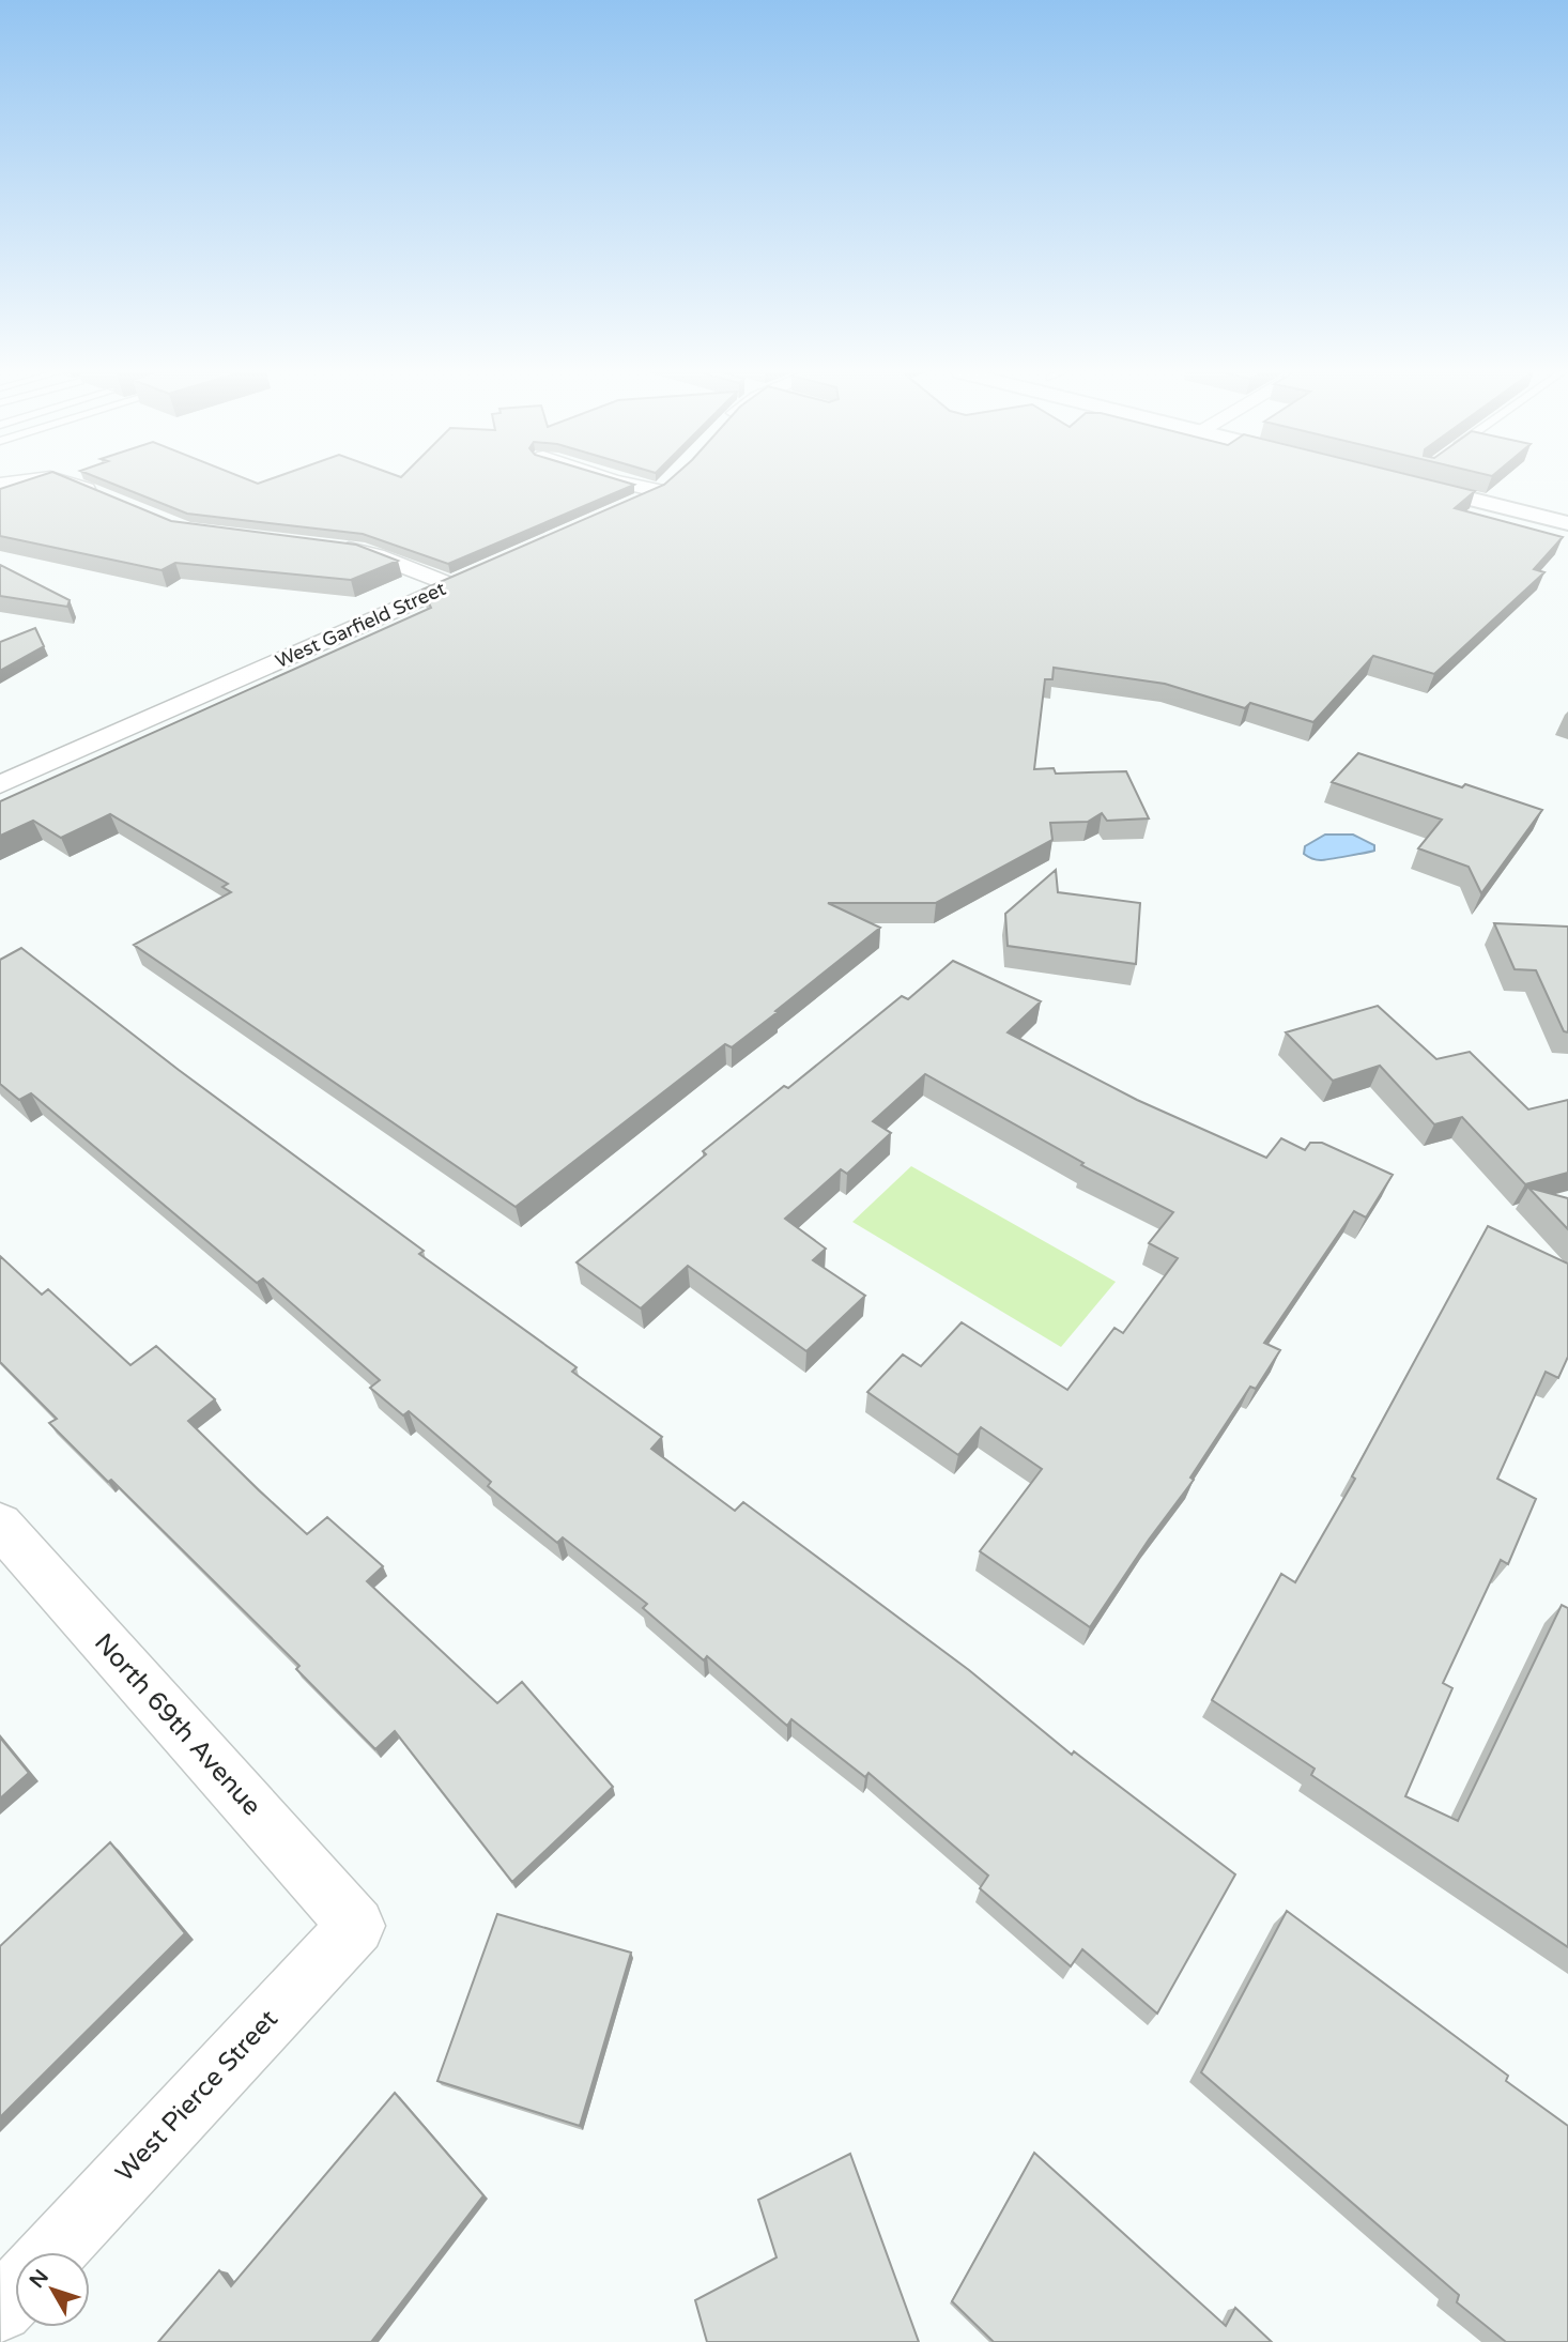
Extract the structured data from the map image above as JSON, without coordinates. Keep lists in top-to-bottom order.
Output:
{
  "streets": {
    "street": ["West Garfield Street", "North 69th Avenue", "West Pierce Street"]
  },
  "crossings": [
    ["North 69th Avenue", "West Pierce Street"]
  ],
  "north": "top left"
}
